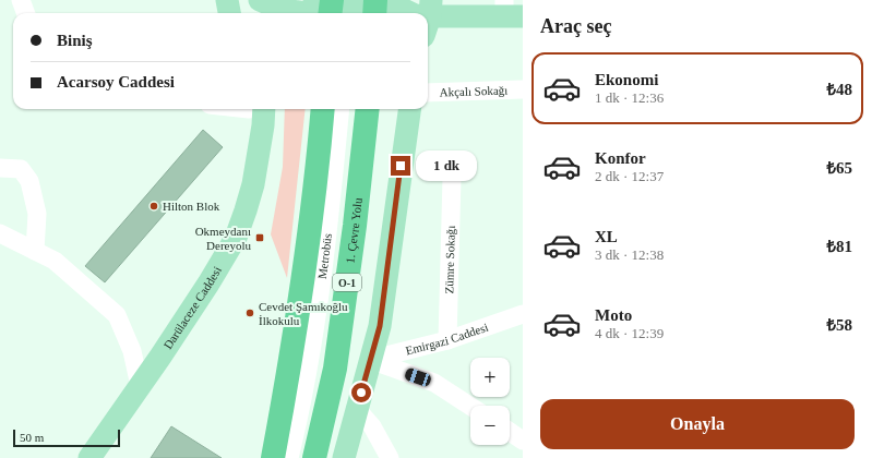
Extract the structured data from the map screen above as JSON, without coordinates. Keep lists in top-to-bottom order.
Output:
{
  "streets": {
    "highway": ["1. Çevre Yolu", "O-1"],
    "main road": ["Darülaceze Caddesi"],
    "street": [
      "Akçalı Sokağı",
      "Metrobüs",
      "Zümre Sokağı",
      "Emirgazi Caddesi"
    ]
  },
  "crossings": [
    ["Zümre Sokağı", "Emirgazi Caddesi"]
  ],
  "places": {
    "other": ["Hilton Blok", "Cevdet Şamıkoğlu İlkokulu"],
    "transit": ["Okmeydanı Dereyolu"]
  },
  "scale_bar": "50 m",
  "page": {
    "heading": "Araç seç",
    "banner": ["Biniş", "Acarsoy Caddesi"],
    "list": [
      {
        "name": "Ekonomi",
        "note": "1 dk · 12:36",
        "value": "₺48"
      },
      {
        "name": "Konfor",
        "note": "2 dk · 12:37",
        "value": "₺65"
      },
      {
        "name": "XL",
        "note": "3 dk · 12:38",
        "value": "₺81"
      },
      {
        "name": "Moto",
        "note": "4 dk · 12:39",
        "value": "₺58"
      }
    ],
    "bubble": "1 dk",
    "map_buttons": ["+", "−"],
    "buttons": "Onayla",
    "scale": "50 m"
  }
}
